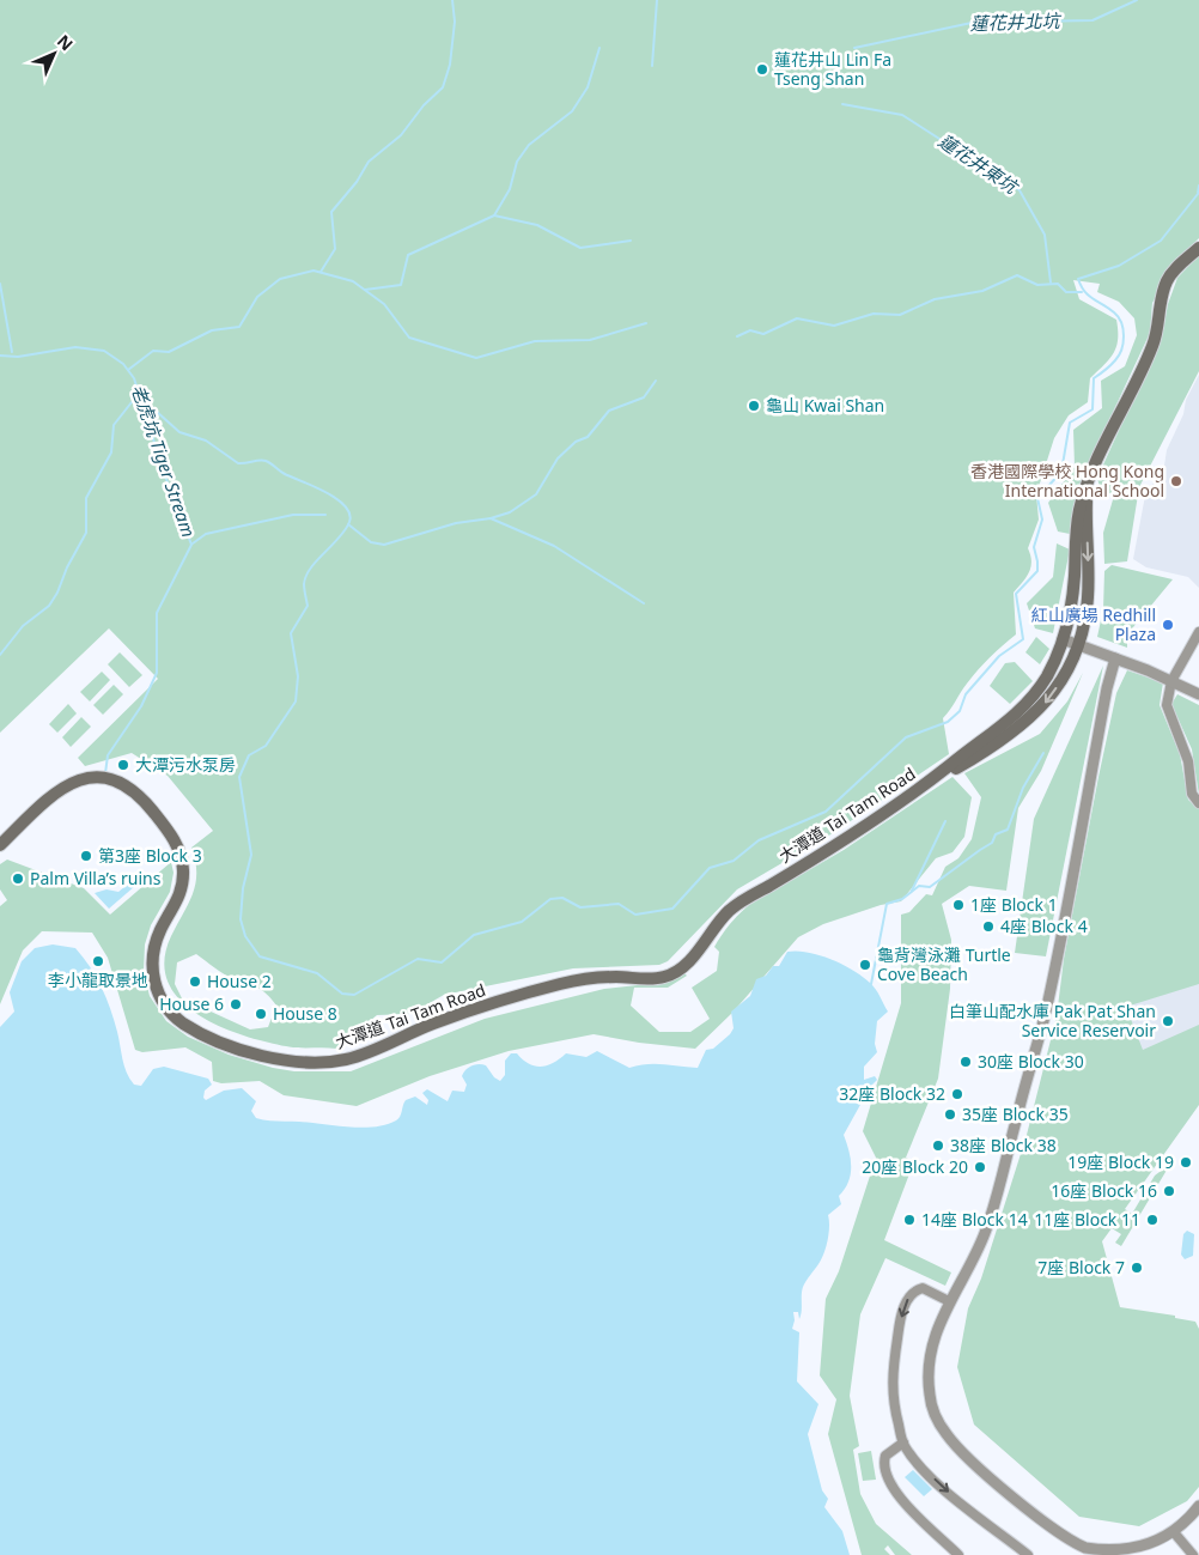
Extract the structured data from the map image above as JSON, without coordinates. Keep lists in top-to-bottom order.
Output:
{
  "streets": {
    "main road": ["大潭道 Tai Tam Road"]
  },
  "water": ["蓮花井北坑", "蓮花井東坑", "老虎坑 Tiger Stream"],
  "places": [
    "蓮花井山 Lin Fa Tseng Shan",
    "龜山 Kwai Shan",
    "香港國際學校 Hong Kong International School",
    "紅山廣場 Redhill Plaza",
    "大潭污水泵房",
    "第3座 Block 3",
    "Palm Villa’s ruins",
    "1座 Block 1",
    "4座 Block 4",
    "李小龍取景地",
    "龜背灣泳灘 Turtle Cove Beach",
    "House 2",
    "House 6",
    "House 8",
    "白筆山配水庫 Pak Pat Shan Service Reservoir",
    "30座 Block 30",
    "32座 Block 32",
    "35座 Block 35",
    "38座 Block 38",
    "19座 Block 19",
    "20座 Block 20",
    "16座 Block 16",
    "14座 Block 14",
    "11座 Block 11",
    "7座 Block 7"
  ],
  "north": "top right"
}
